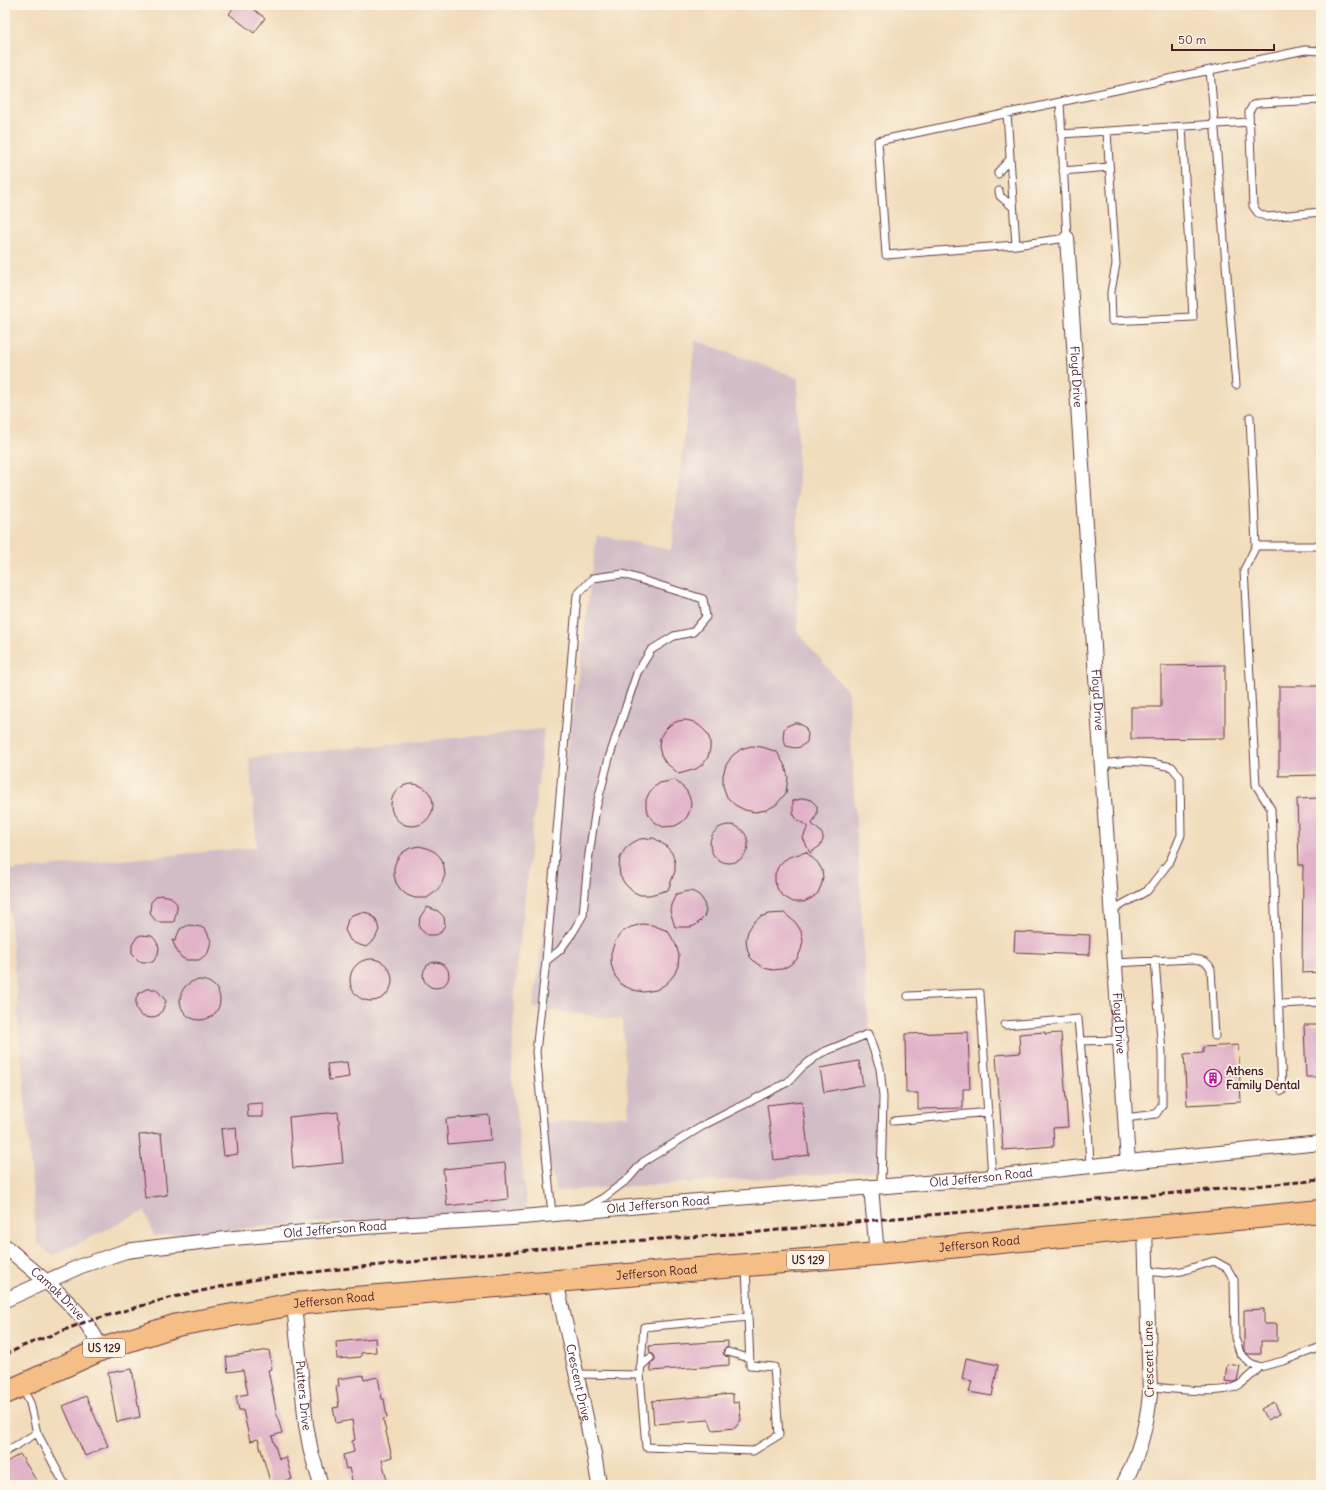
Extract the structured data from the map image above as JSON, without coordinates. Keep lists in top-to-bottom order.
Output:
{
  "streets": {
    "highway": ["Jefferson Road", "US 129"],
    "street": [
      "Floyd Drive",
      "Old Jefferson Road",
      "Camak Drive",
      "Crescent Lane",
      "Crescent Drive",
      "Putters Drive"
    ]
  },
  "crossings": [
    ["Floyd Drive", "Old Jefferson Road"],
    ["Old Jefferson Road", "Camak Drive"],
    ["Jefferson Road", "Camak Drive"],
    ["Jefferson Road", "Crescent Lane"],
    ["Jefferson Road", "Crescent Drive"],
    ["Jefferson Road", "Putters Drive"]
  ],
  "places": {
    "building": ["Athens Family Dental"]
  },
  "scale_bar": "50 m"
}
